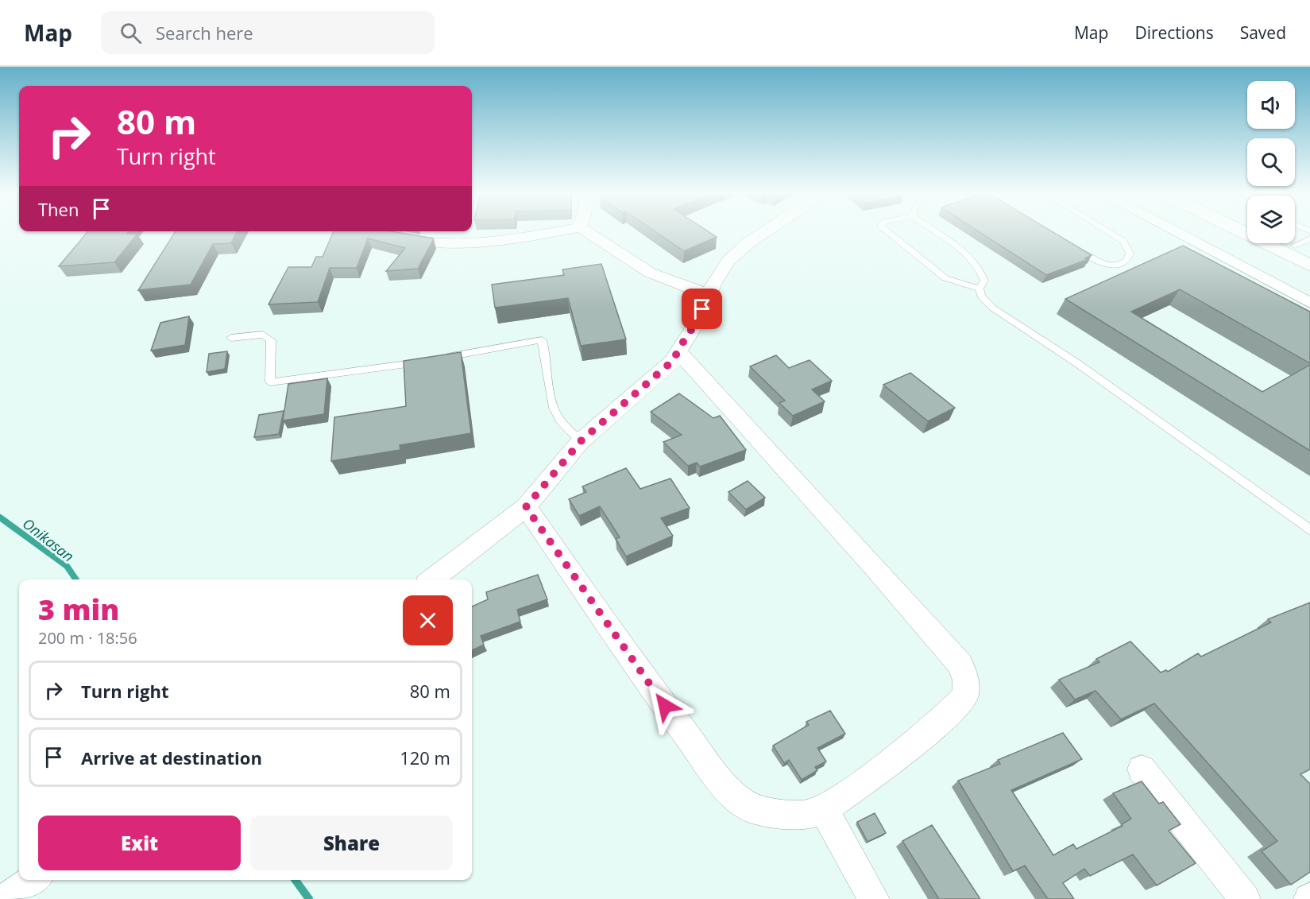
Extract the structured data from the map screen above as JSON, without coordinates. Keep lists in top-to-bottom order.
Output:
{
  "water": ["Onikasan"],
  "page": {
    "header": "Map",
    "search": "Search here",
    "nav": ["Map", "Directions", "Saved"],
    "turn": ["80 m", "Turn right"],
    "then": "Then",
    "heading": ["3 min", "200 m · 18:56"],
    "list": [
      {
        "name": "Turn right",
        "value": "80 m"
      },
      {
        "name": "Arrive at destination",
        "value": "120 m"
      }
    ],
    "buttons": ["Exit", "Share"]
  }
}
